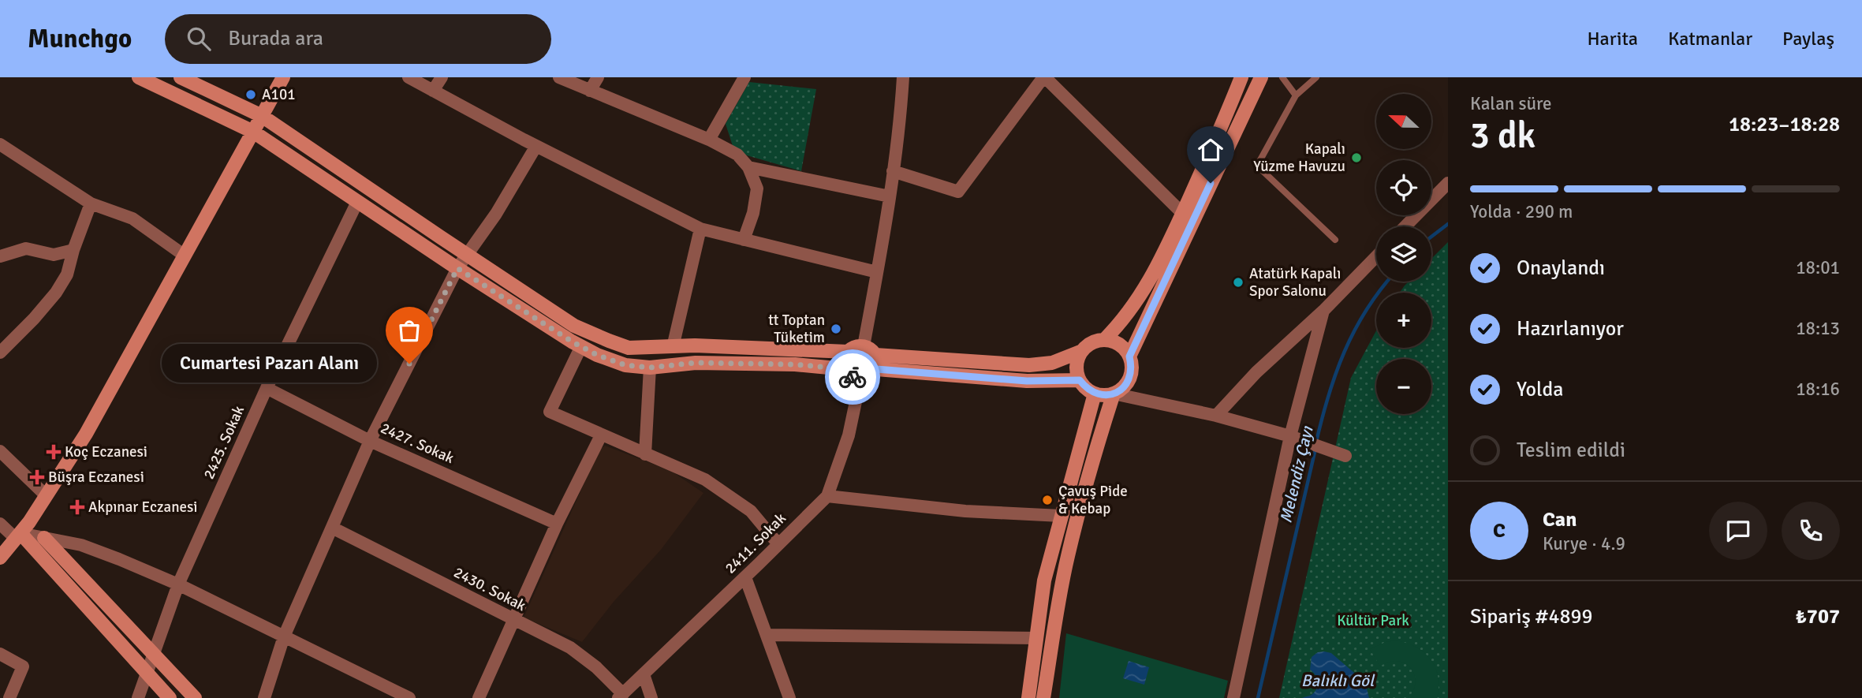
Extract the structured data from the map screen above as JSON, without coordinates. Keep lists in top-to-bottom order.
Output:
{
  "streets": {
    "street": [
      "2425. Sokak",
      "2427. Sokak",
      "2411. Sokak",
      "2430. Sokak"
    ]
  },
  "crossings": [
    ["2425. Sokak", "2427. Sokak"],
    ["2411. Sokak", "2430. Sokak"]
  ],
  "water": ["Melendiz Çayı", "Balıklı Göl"],
  "parks": ["Kültür Park"],
  "places": {
    "other": [
      "A101",
      "Kapalı Yüzme Havuzu",
      "Atatürk Kapalı Spor Salonu",
      "tt Toptan Tüketim",
      "Cumartesi Pazarı Alanı",
      "Çavuş Pide & Kebap"
    ],
    "health": ["Koç Eczanesi", "Büşra Eczanesi", "Akpınar Eczanesi"]
  },
  "north": "left",
  "page": {
    "header": "Munchgo",
    "search": "Burada ara",
    "nav": ["Harita", "Katmanlar", "Paylaş"],
    "heading": ["3 dk", "Kalan süre", "18:23–18:28"],
    "panel": [
      "Can",
      "Kurye · 4.9",
      "Sipariş #4899",
      "₺707"
    ],
    "map_buttons": ["+", "−"],
    "bar": "Yolda · 290 m",
    "list": [
      ["Onaylandı", "18:01"],
      ["Hazırlanıyor", "18:13"],
      ["Yolda", "18:16"],
      "Teslim edildi"
    ],
    "bubble": "Cumartesi Pazarı Alanı",
    "round": "C"
  }
}
